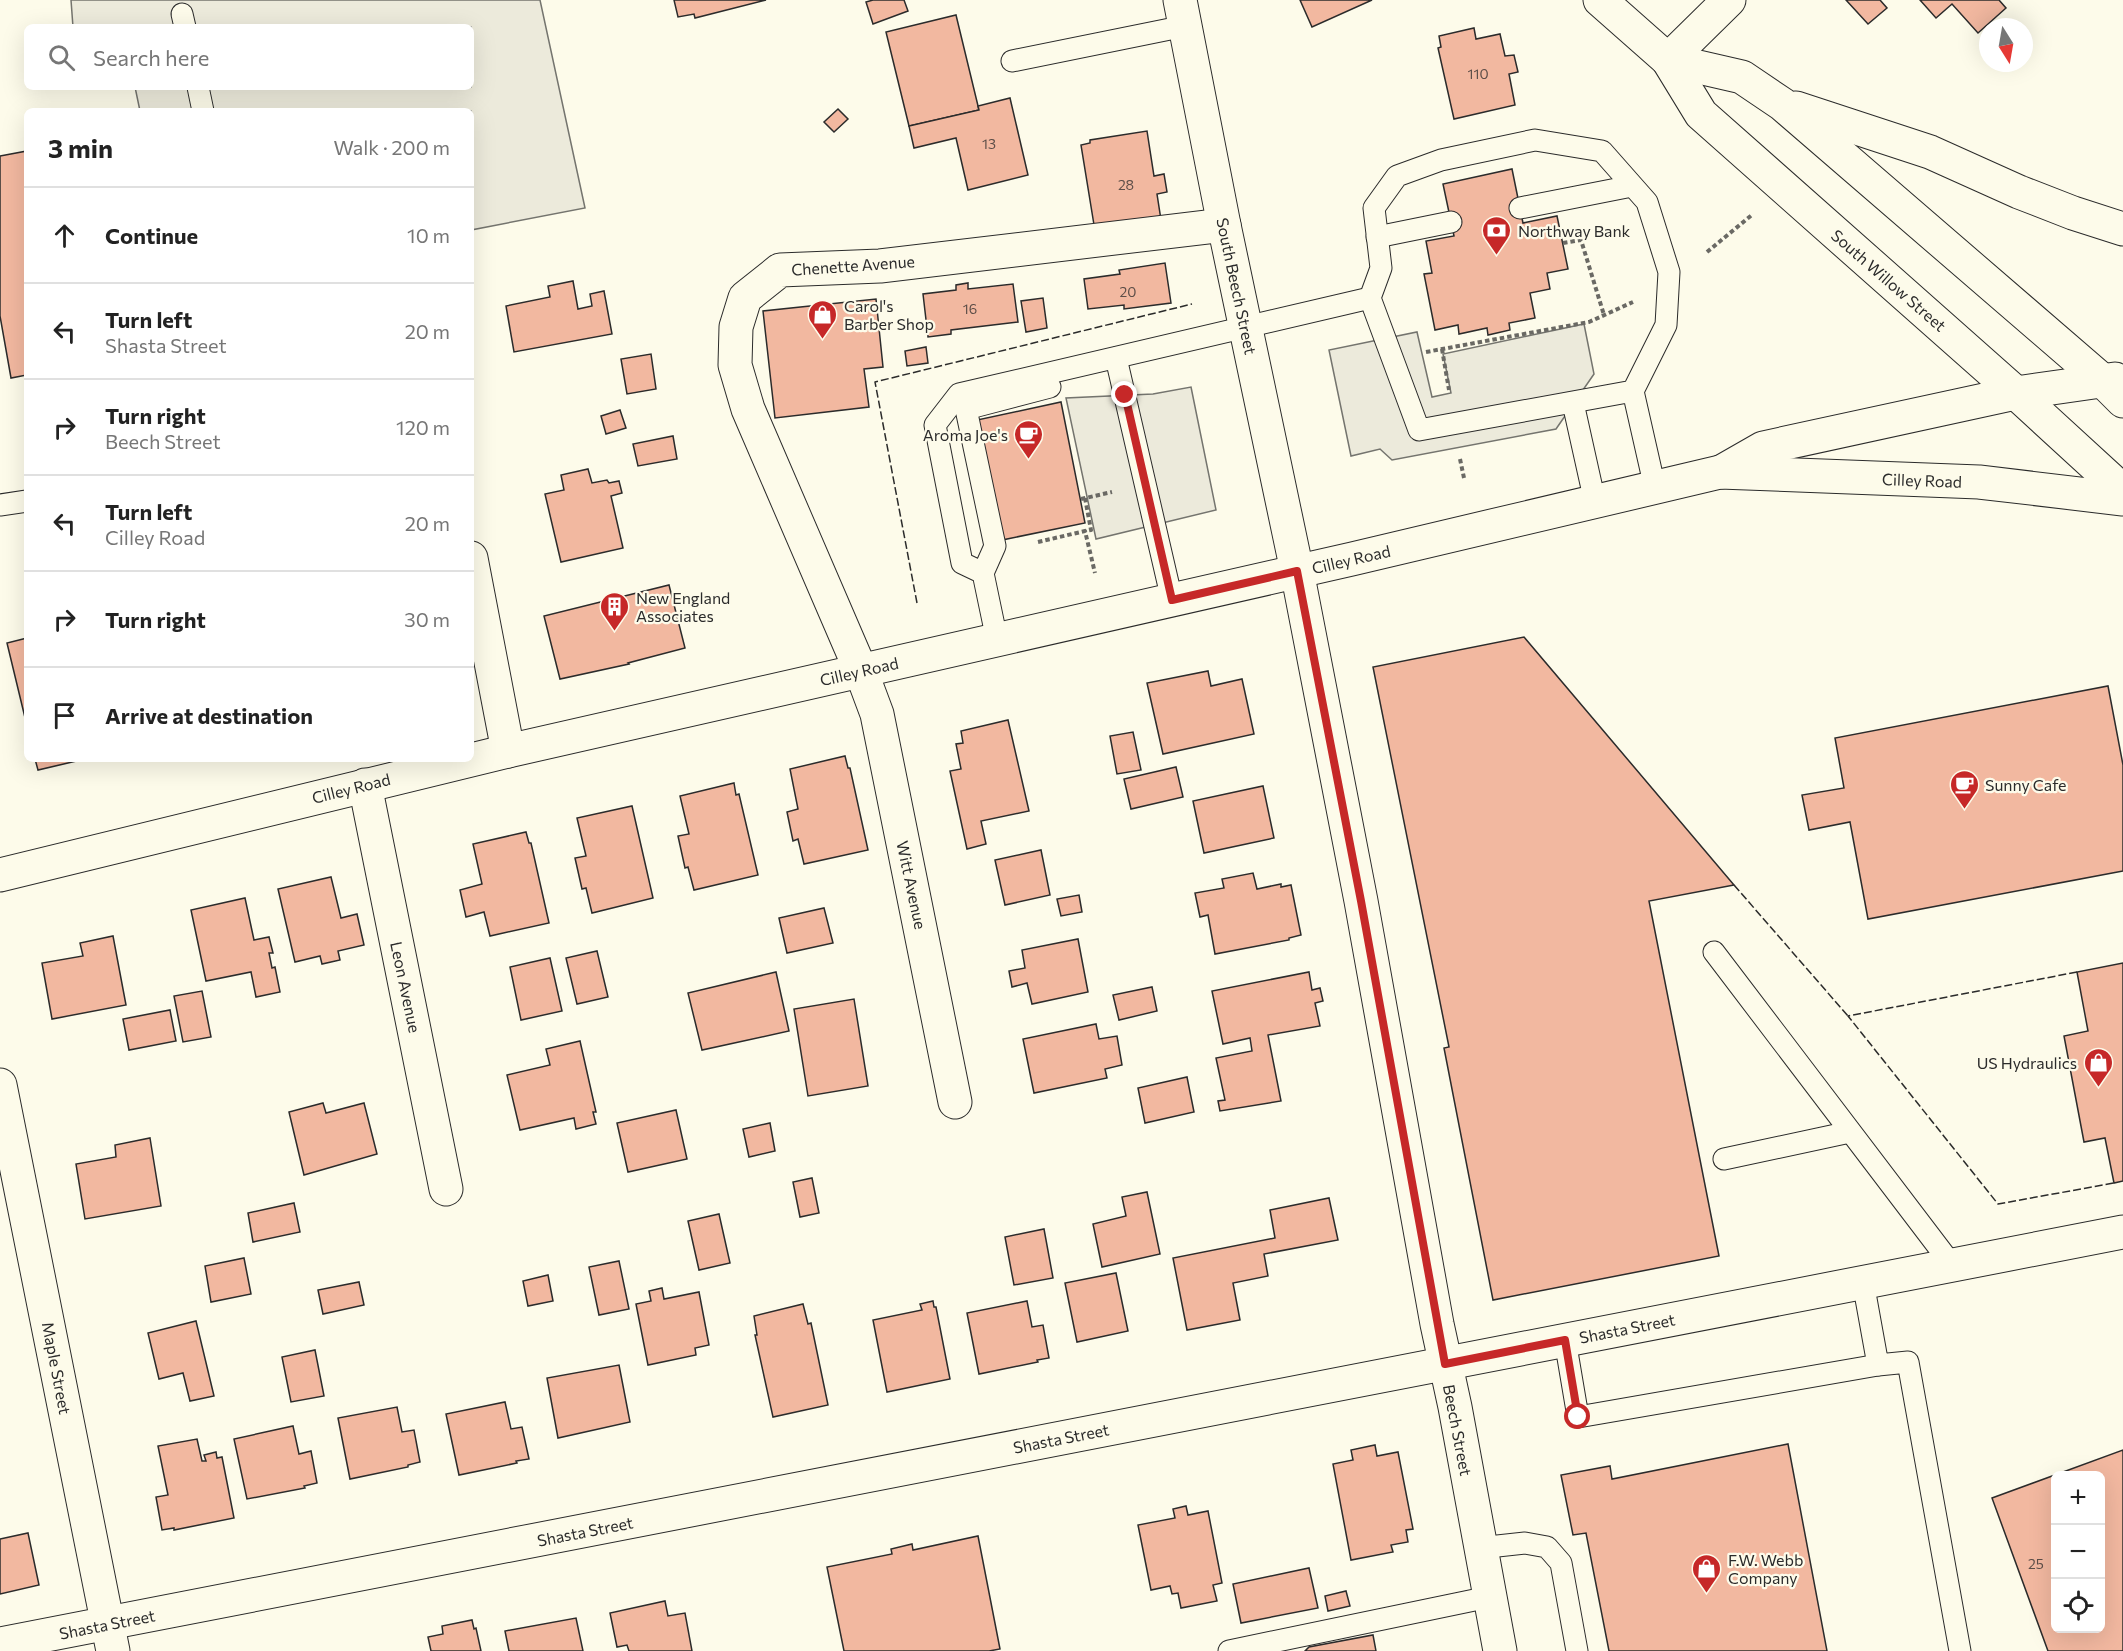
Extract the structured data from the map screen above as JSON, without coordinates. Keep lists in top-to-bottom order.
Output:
{
  "streets": {
    "street": [
      "Chenette Avenue",
      "South Willow Street",
      "South Beech Street",
      "Cilley Road",
      "Witt Avenue",
      "Leon Avenue",
      "Shasta Street",
      "Maple Street",
      "Beech Street"
    ]
  },
  "crossings": [
    ["Chenette Avenue", "South Beech Street"],
    ["Chenette Avenue", "Cilley Road"],
    ["Chenette Avenue", "Witt Avenue"],
    ["South Willow Street", "Cilley Road"],
    ["South Beech Street", "Cilley Road"],
    ["South Beech Street", "Beech Street"],
    ["Cilley Road", "Witt Avenue"],
    ["Cilley Road", "Leon Avenue"],
    ["Cilley Road", "Beech Street"],
    ["Shasta Street", "Maple Street"],
    ["Shasta Street", "Beech Street"]
  ],
  "places": {
    "bank": ["Northway Bank"],
    "shop": ["Carol's Barber Shop", "US Hydraulics", "F.W. Webb Company"],
    "cafe": ["Aroma Joe's", "Sunny Cafe"],
    "building": ["New England Associates"]
  },
  "house_numbers": [
    "110",
    "13",
    "28",
    "20",
    "16",
    "25"
  ],
  "north": "bottom",
  "page": {
    "search": "Search here",
    "heading": ["3 min", "Walk · 200 m"],
    "list": [
      ["Continue", "10 m"],
      ["Turn left", "Shasta Street", "20 m"],
      ["Turn right", "Beech Street", "120 m"],
      ["Turn left", "Cilley Road", "20 m"],
      ["Turn right", "30 m"],
      "Arrive at destination"
    ],
    "map_buttons": ["+", "−"]
  }
}
